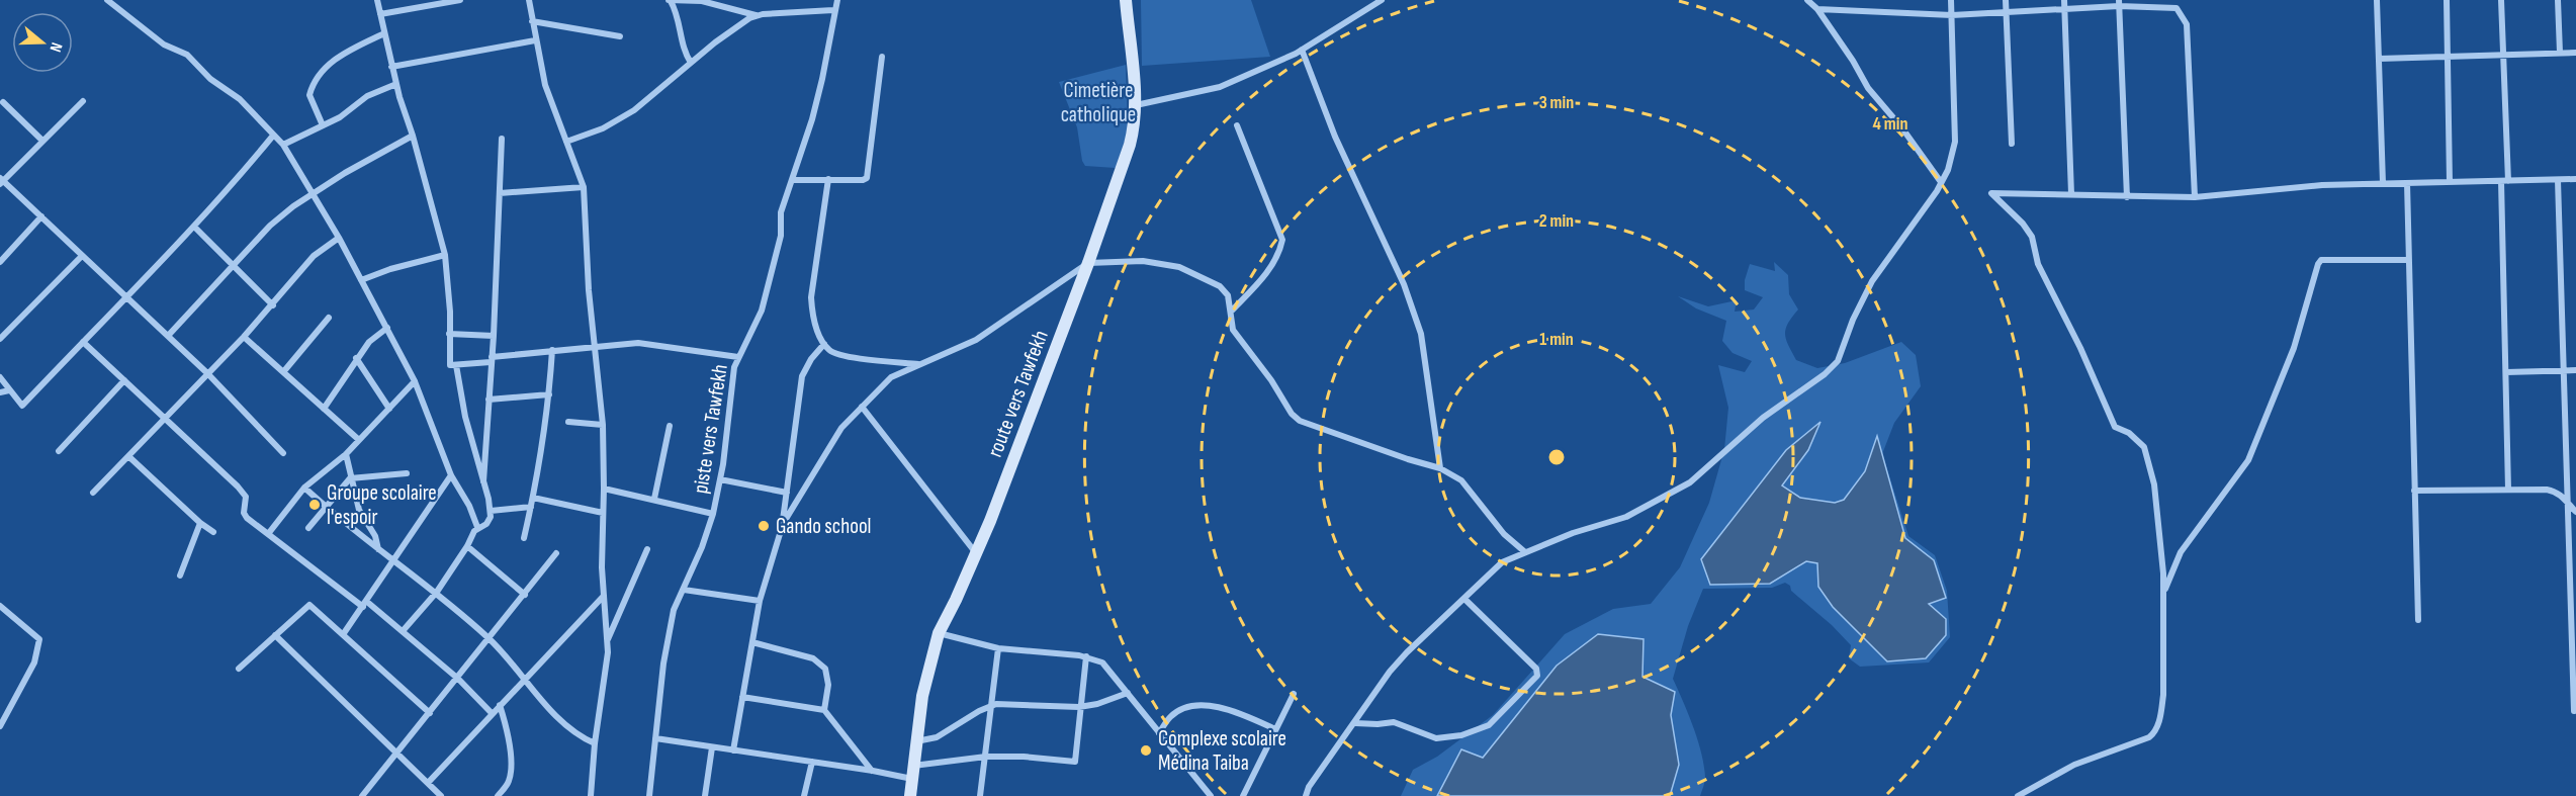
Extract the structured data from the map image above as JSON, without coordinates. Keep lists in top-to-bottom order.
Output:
{
  "streets": {
    "street": ["route vers Tawfekh", "piste vers Tawfekh"]
  },
  "parks": ["Cimetière catholique"],
  "places": ["Groupe scolaire l'espoir", "Gando school", "Complexe scolaire Médina Taiba"],
  "north": "right",
  "rings": [
    "3 min",
    "4 min",
    "2 min",
    "1 min"
  ]
}
